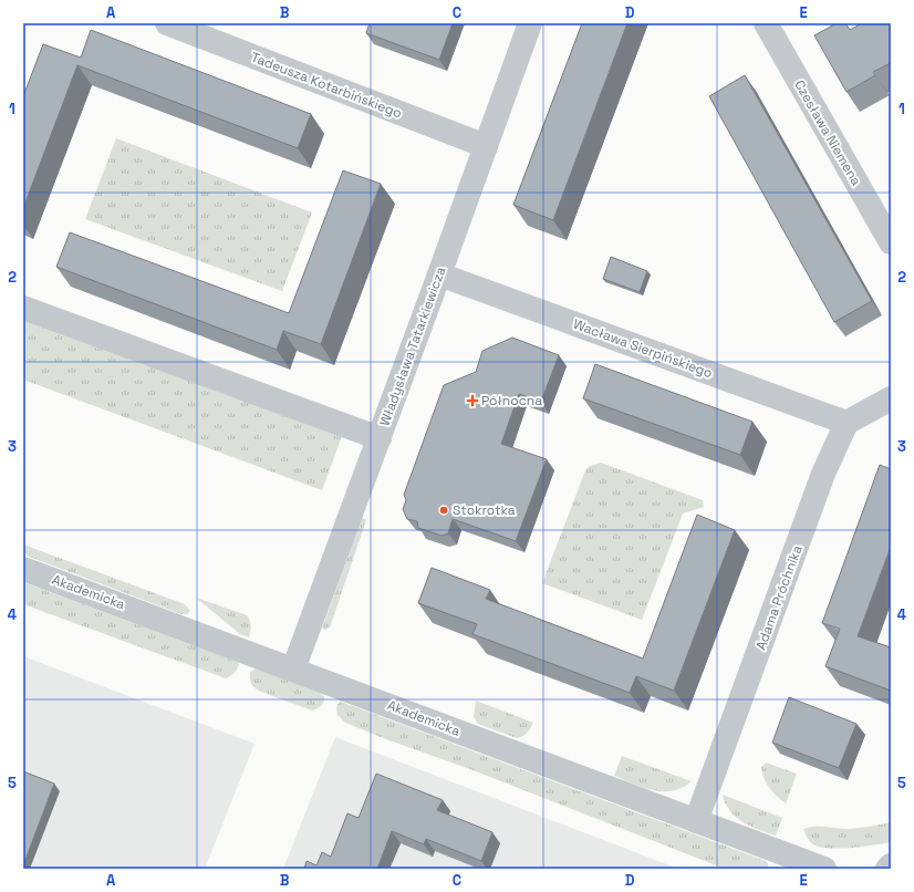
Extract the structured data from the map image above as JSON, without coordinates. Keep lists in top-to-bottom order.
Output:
{
  "streets": {
    "street": [
      "Tadeusza Kotarbińskiego",
      "Czesława Niemena",
      "Władysława Tatarkiewicza",
      "Wacława Sierpińskiego",
      "Akademicka",
      "Adama Próchnika"
    ]
  },
  "crossings": [
    ["Tadeusza Kotarbińskiego", "Władysława Tatarkiewicza"],
    ["Władysława Tatarkiewicza", "Wacława Sierpińskiego"],
    ["Władysława Tatarkiewicza", "Akademicka"],
    ["Wacława Sierpińskiego", "Adama Próchnika"],
    ["Akademicka", "Adama Próchnika"]
  ],
  "places": {
    "health": ["Północna"],
    "other": ["Stokrotka"]
  },
  "grid": {
    "columns": [
      "A",
      "B",
      "C",
      "D",
      "E"
    ],
    "rows": [
      "1",
      "2",
      "3",
      "4",
      "5"
    ]
  }
}
